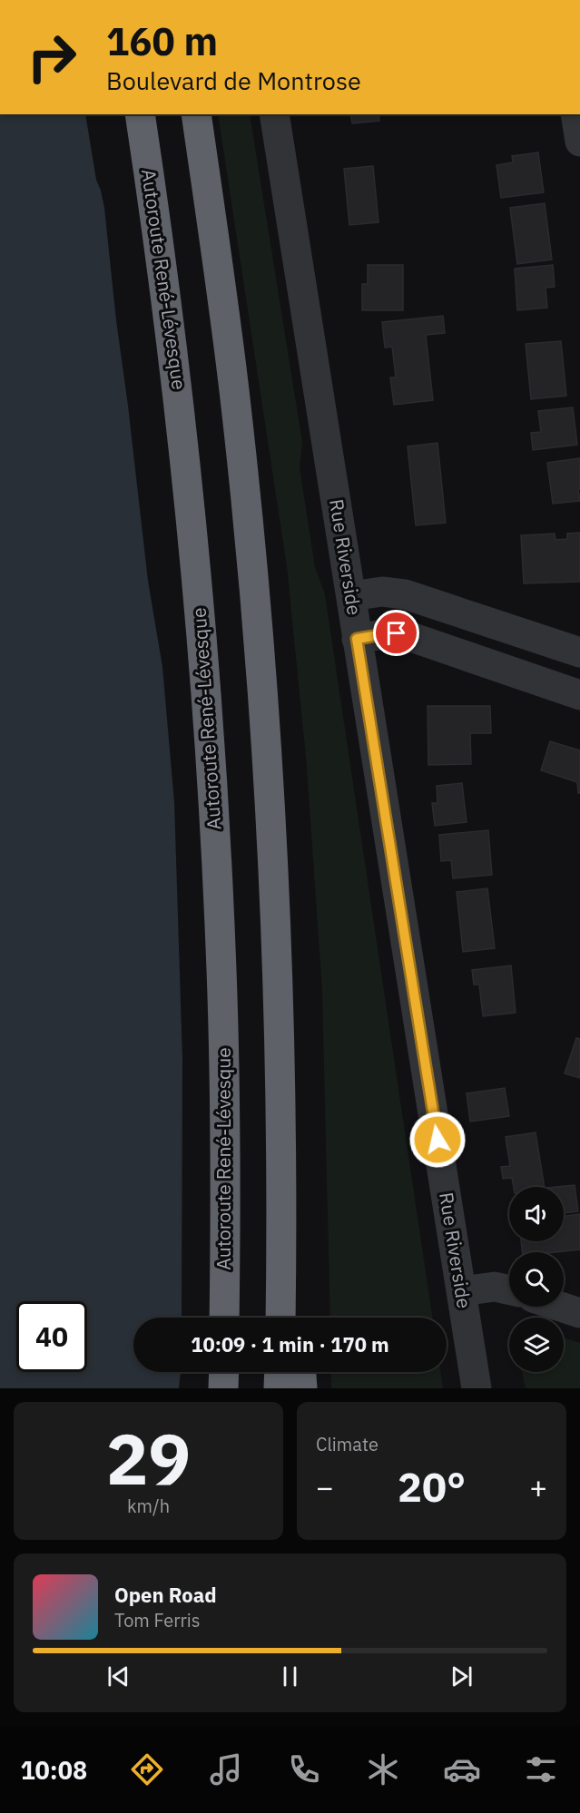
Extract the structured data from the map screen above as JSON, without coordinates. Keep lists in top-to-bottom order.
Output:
{
  "streets": {
    "highway": ["Autoroute René-Lévesque"],
    "street": ["Rue Riverside"]
  },
  "page": {
    "turn": ["160 m", "Boulevard de Montrose"],
    "limit": "40",
    "trip": "10:09 · 1 min · 170 m",
    "tile": [
      ["29", "km/h"],
      "Climate"
    ],
    "heat": ["−", "20°", "+"],
    "song": ["Open Road", "Tom Ferris"],
    "tabs": "10:08"
  }
}
